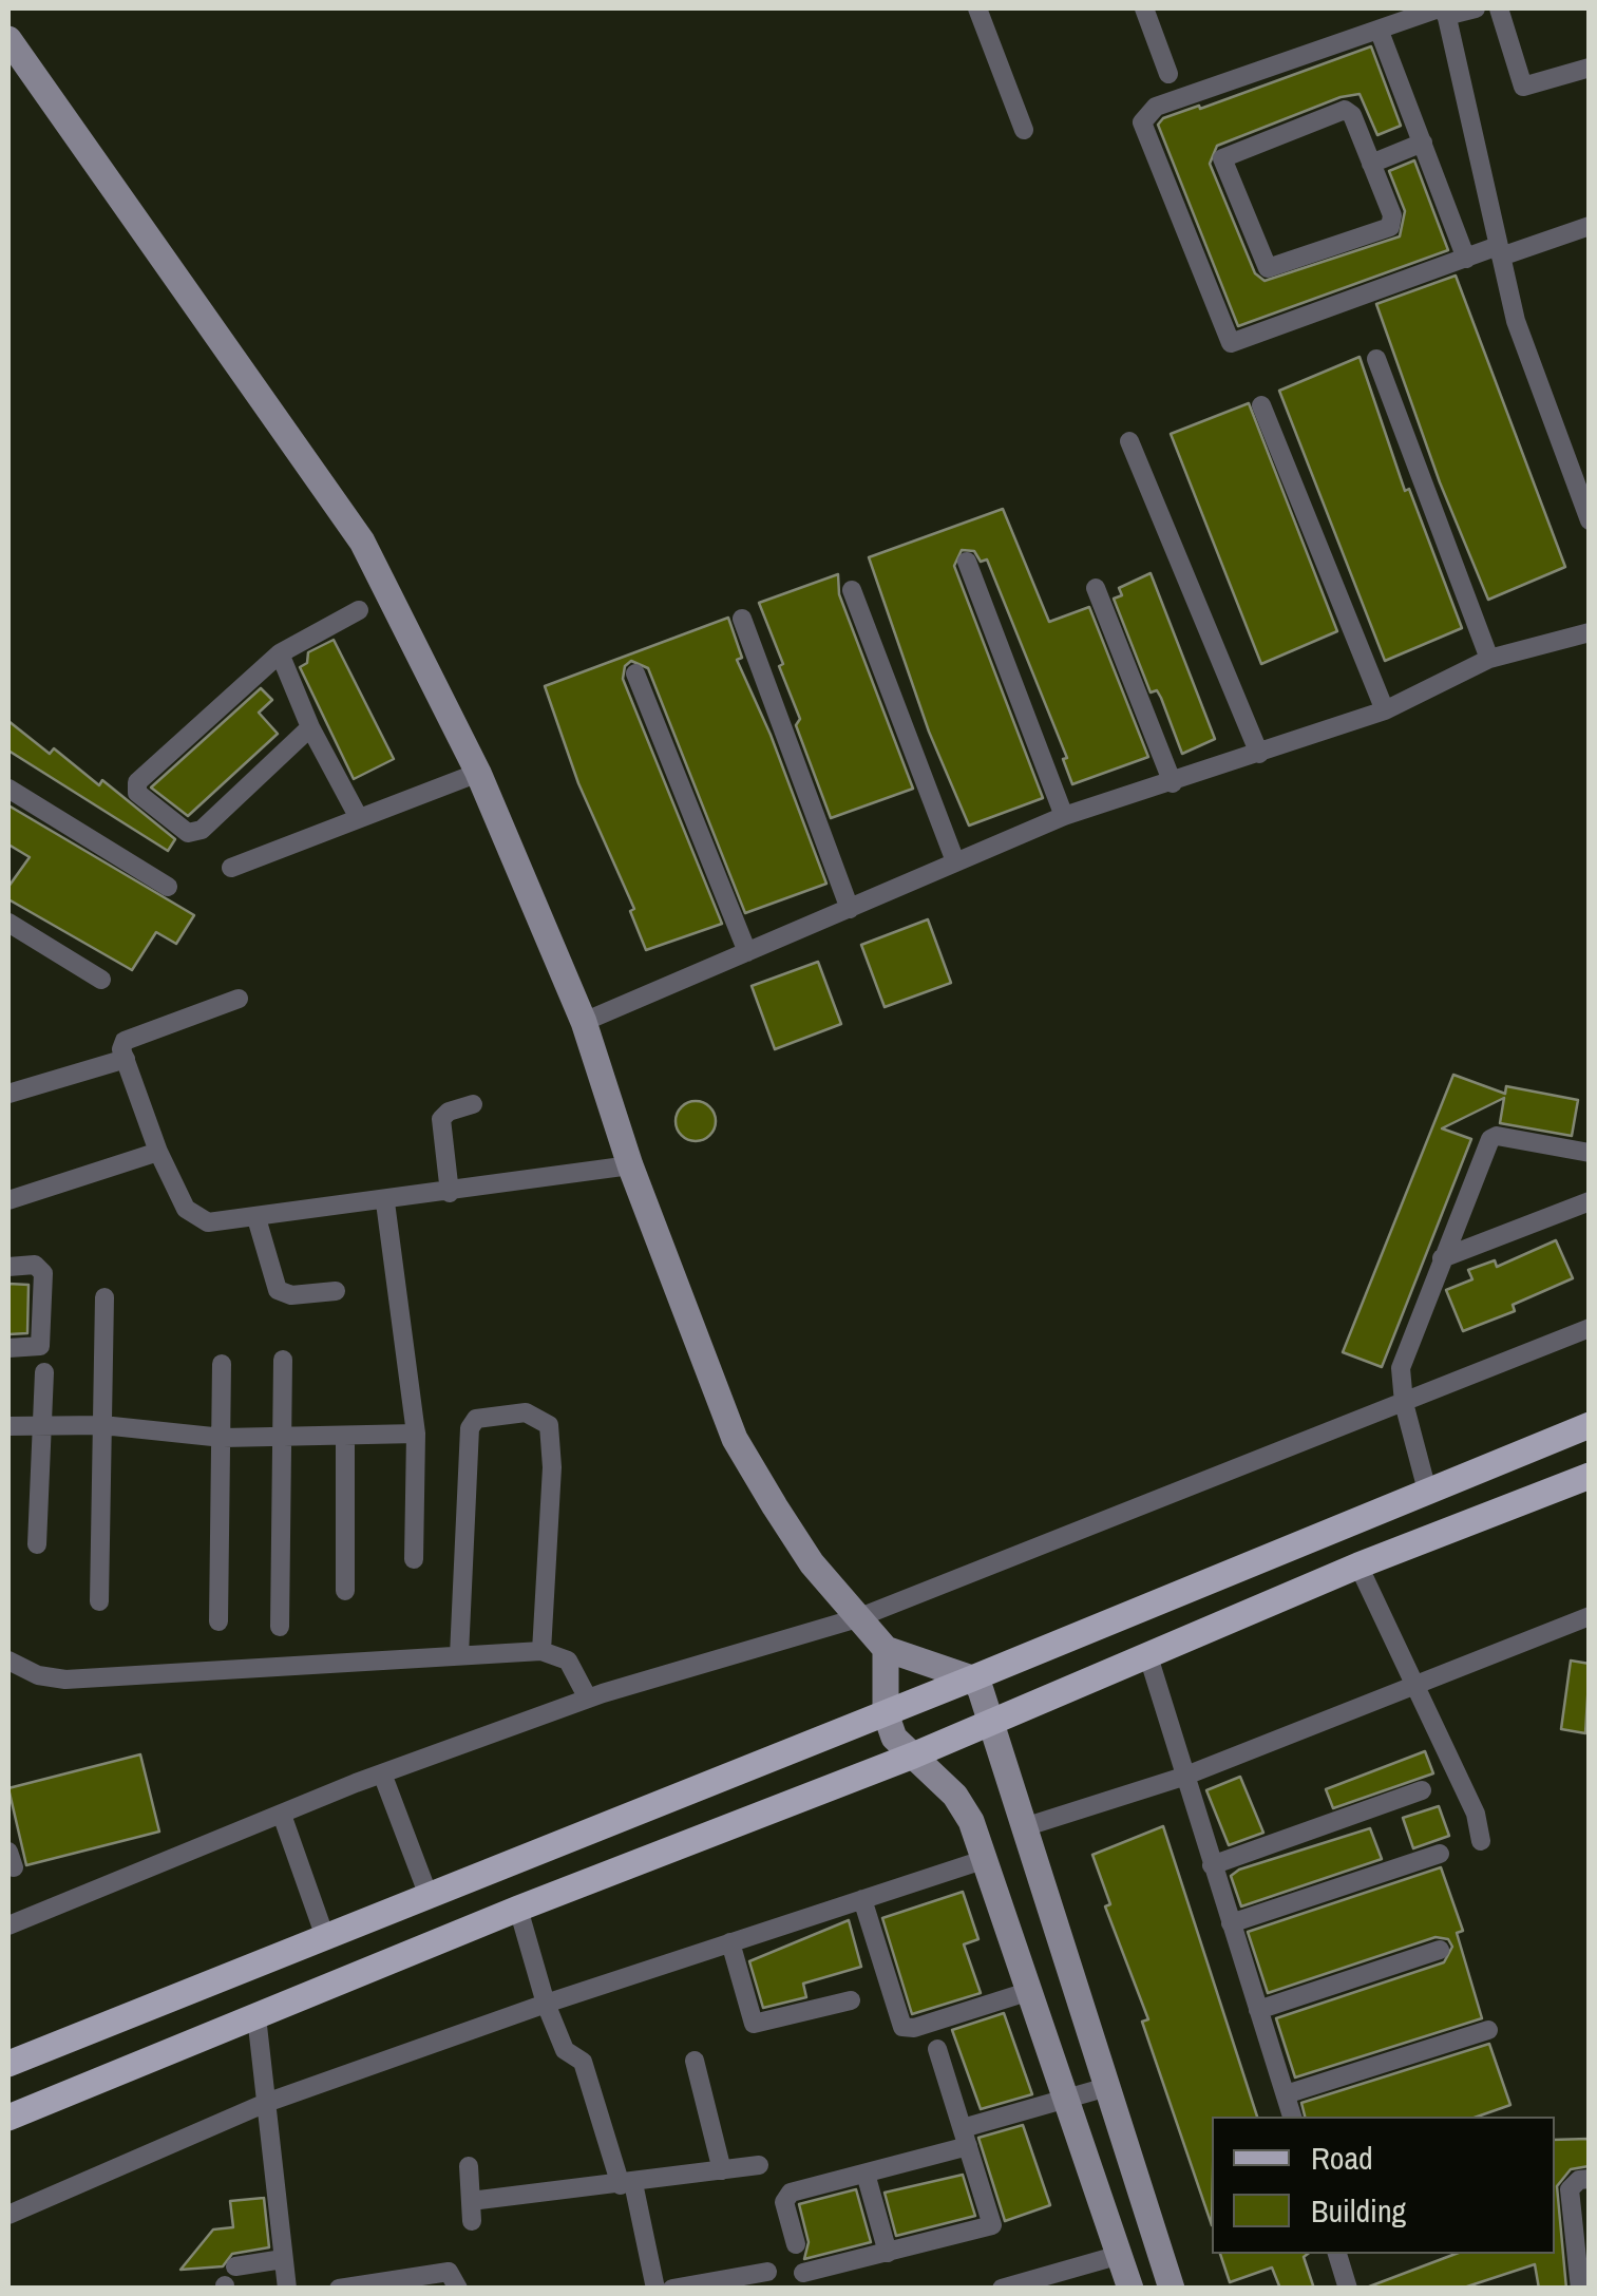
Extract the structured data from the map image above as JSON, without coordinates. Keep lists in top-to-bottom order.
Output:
{
  "legend": ["Road", "Building"]
}
